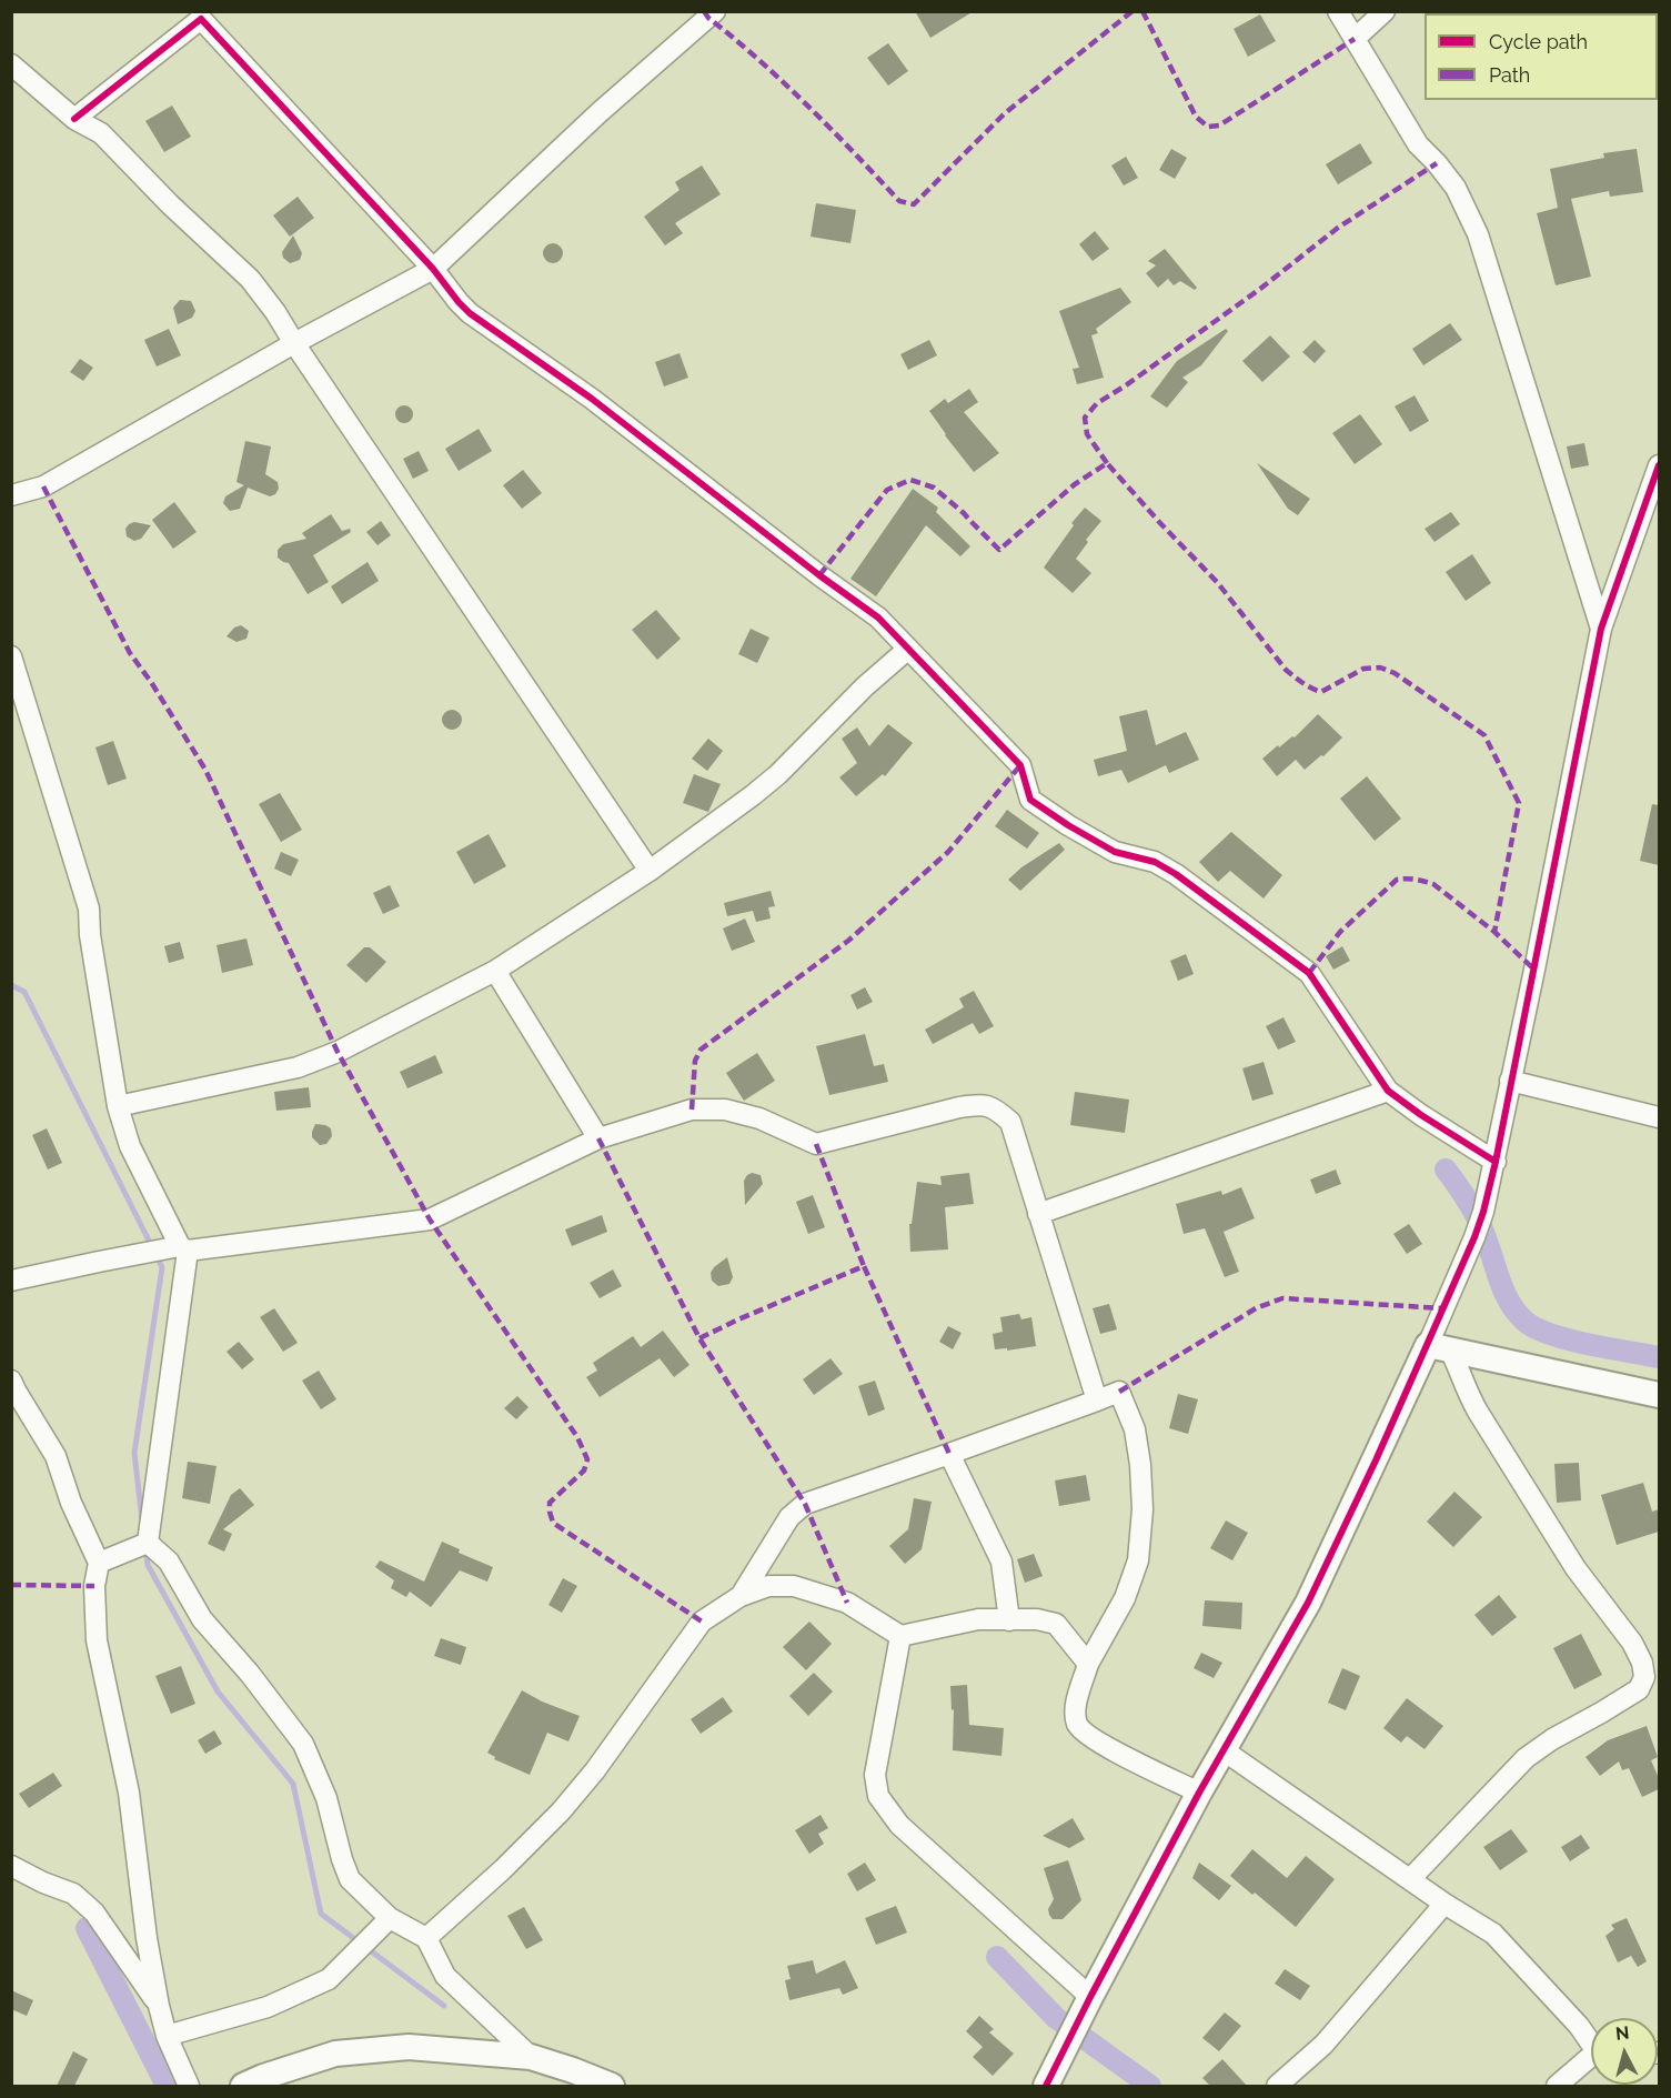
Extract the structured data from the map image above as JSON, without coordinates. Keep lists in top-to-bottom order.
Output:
{
  "legend": ["Cycle path", "Path"],
  "north": "top"
}
